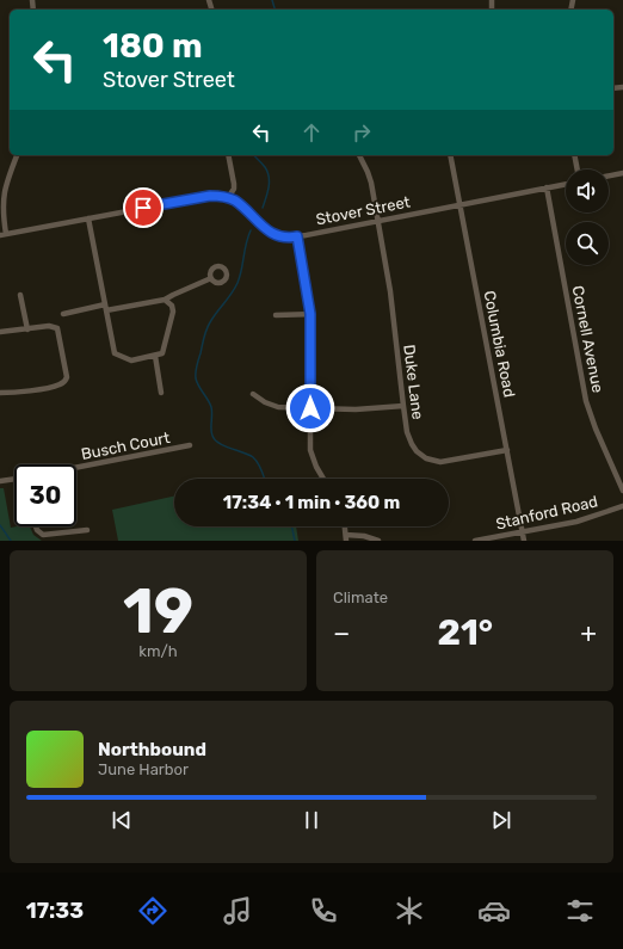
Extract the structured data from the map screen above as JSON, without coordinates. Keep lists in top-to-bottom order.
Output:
{
  "streets": {
    "street": [
      "Stover Street",
      "Cornell Avenue",
      "Columbia Road",
      "Duke Lane",
      "Busch Court",
      "Stanford Road"
    ]
  },
  "crossings": [
    ["Stover Street", "Cornell Avenue"],
    ["Stover Street", "Columbia Road"],
    ["Stover Street", "Duke Lane"],
    ["Columbia Road", "Duke Lane"],
    ["Columbia Road", "Stanford Road"]
  ],
  "page": {
    "turn": ["180 m", "Stover Street"],
    "limit": "30",
    "trip": "17:34 · 1 min · 360 m",
    "tile": [
      ["19", "km/h"],
      "Climate"
    ],
    "heat": ["−", "21°", "+"],
    "song": ["Northbound", "June Harbor"],
    "tabs": "17:33"
  }
}
